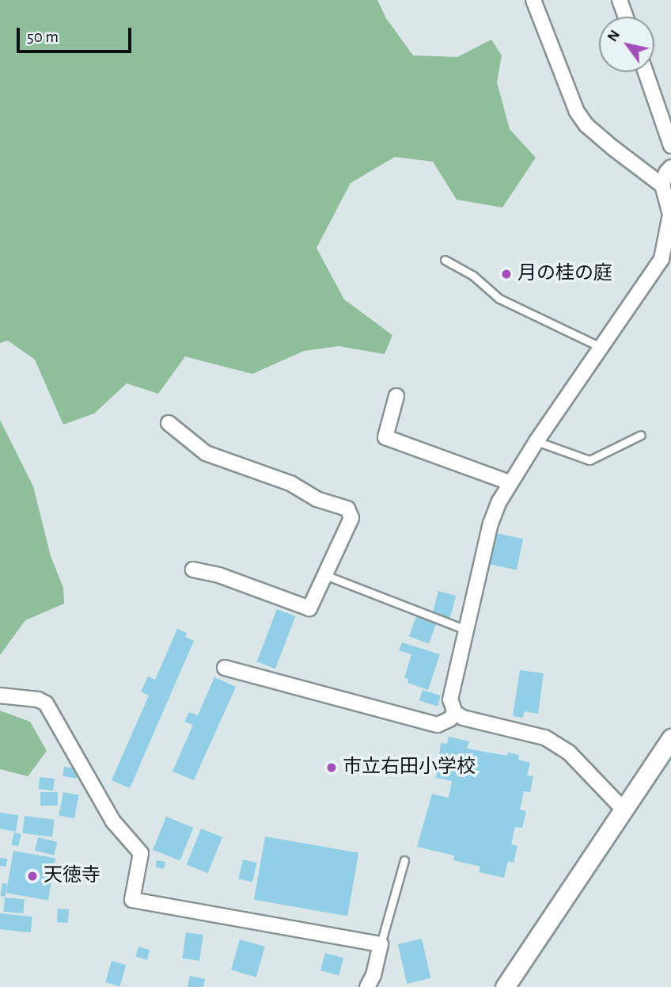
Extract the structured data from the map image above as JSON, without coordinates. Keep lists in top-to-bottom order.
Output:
{
  "places": ["月の桂の庭", "市立右田小学校", "天徳寺"],
  "scale_bar": "50 m",
  "north": "top left"
}
